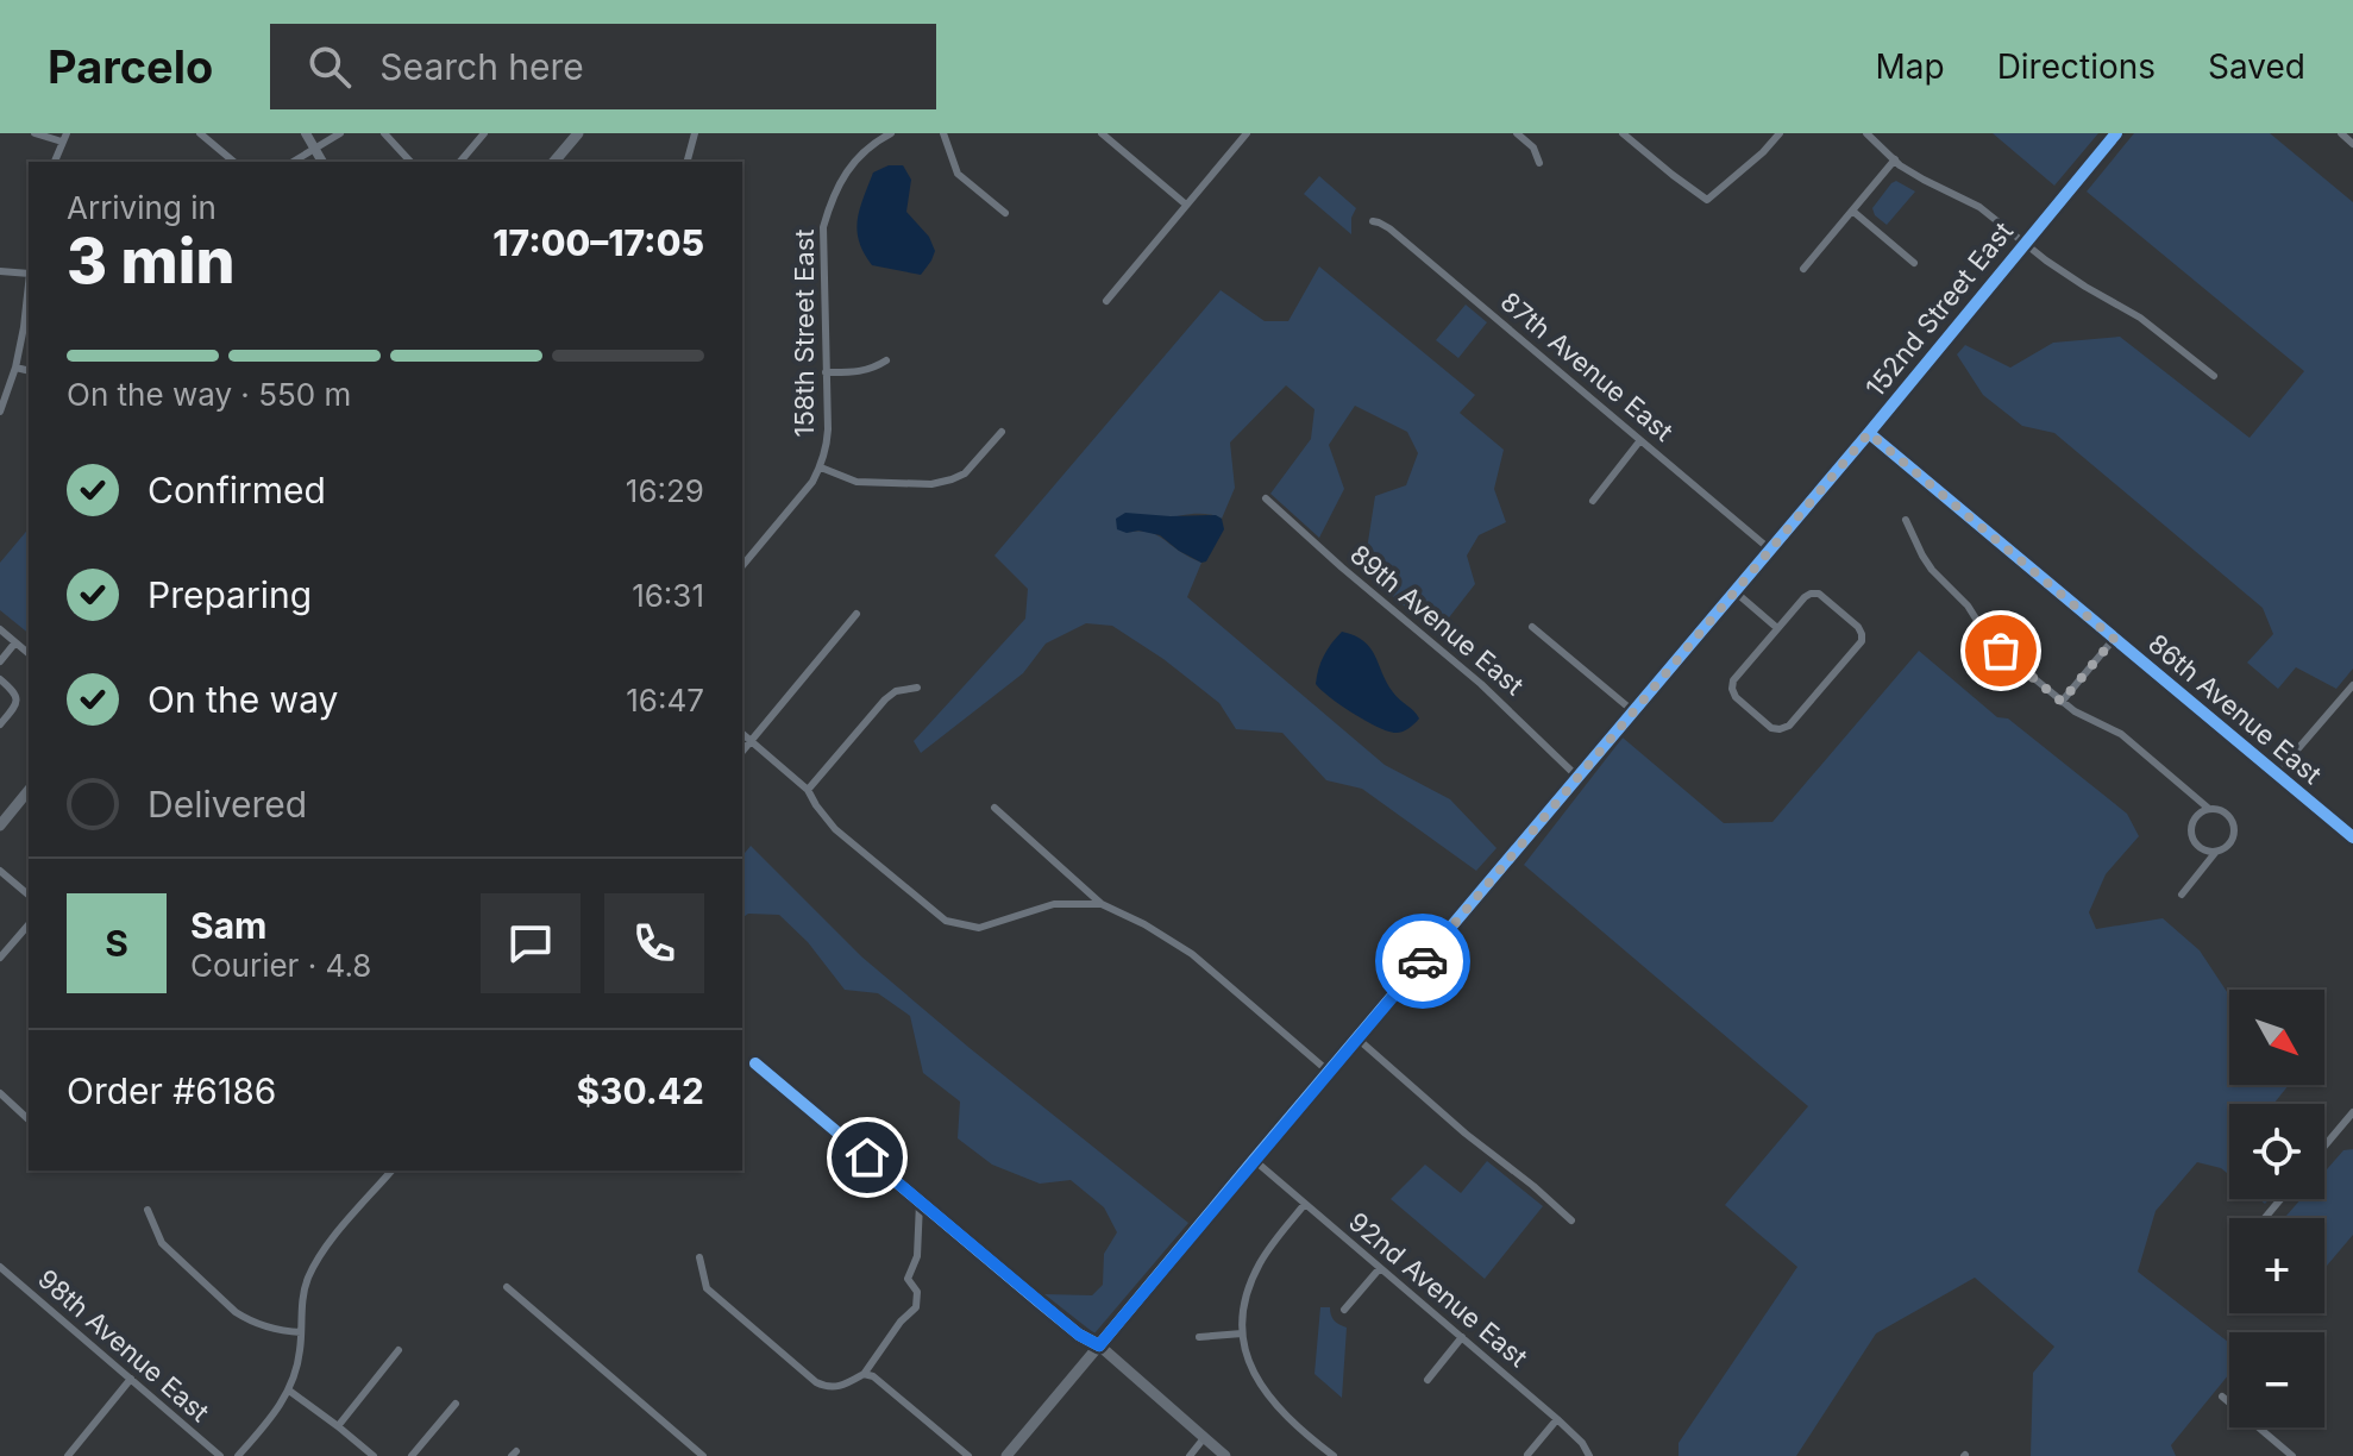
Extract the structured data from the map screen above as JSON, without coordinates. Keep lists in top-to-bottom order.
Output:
{
  "streets": {
    "main road": ["152nd Street East"],
    "street": [
      "158th Street East",
      "87th Avenue East",
      "89th Avenue East",
      "86th Avenue East",
      "92nd Avenue East",
      "98th Avenue East"
    ]
  },
  "crossings": [
    ["152nd Street East", "87th Avenue East"],
    ["152nd Street East", "89th Avenue East"],
    ["152nd Street East", "86th Avenue East"],
    ["152nd Street East", "92nd Avenue East"]
  ],
  "north": "bottom right",
  "page": {
    "header": "Parcelo",
    "search": "Search here",
    "nav": ["Map", "Directions", "Saved"],
    "heading": ["3 min", "Arriving in", "17:00–17:05"],
    "panel": [
      "Sam",
      "Courier · 4.8",
      "Order #6186",
      "$30.42"
    ],
    "bar": "On the way · 550 m",
    "list": [
      ["Confirmed", "16:29"],
      ["Preparing", "16:31"],
      ["On the way", "16:47"],
      "Delivered"
    ],
    "round": "S",
    "map_buttons": ["+", "−"]
  }
}
